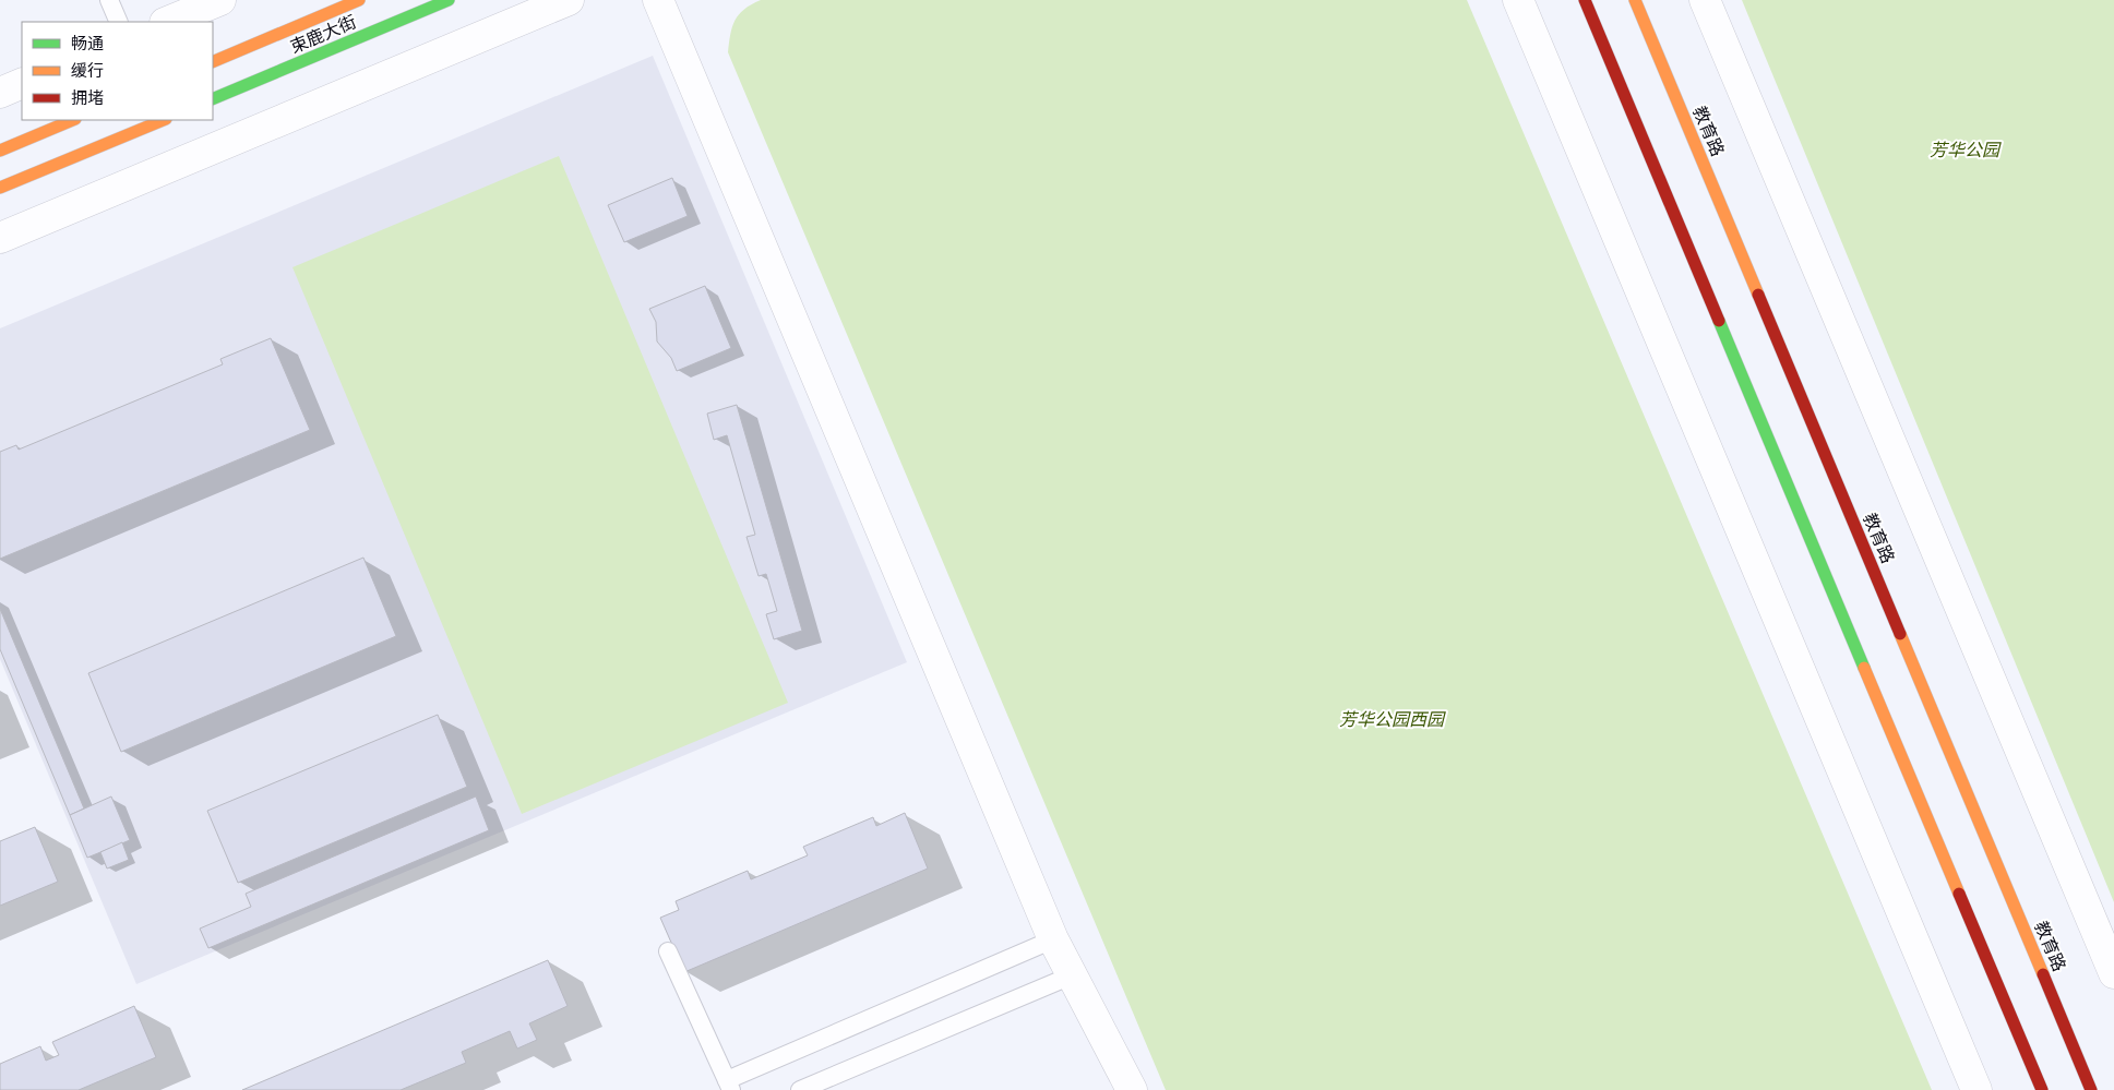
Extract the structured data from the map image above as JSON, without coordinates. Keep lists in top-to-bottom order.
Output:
{
  "streets": {
    "main road": ["束鹿大街", "教育路"]
  },
  "parks": ["芳华公园", "芳华公园西园"],
  "legend": ["畅通", "缓行", "拥堵"]
}
